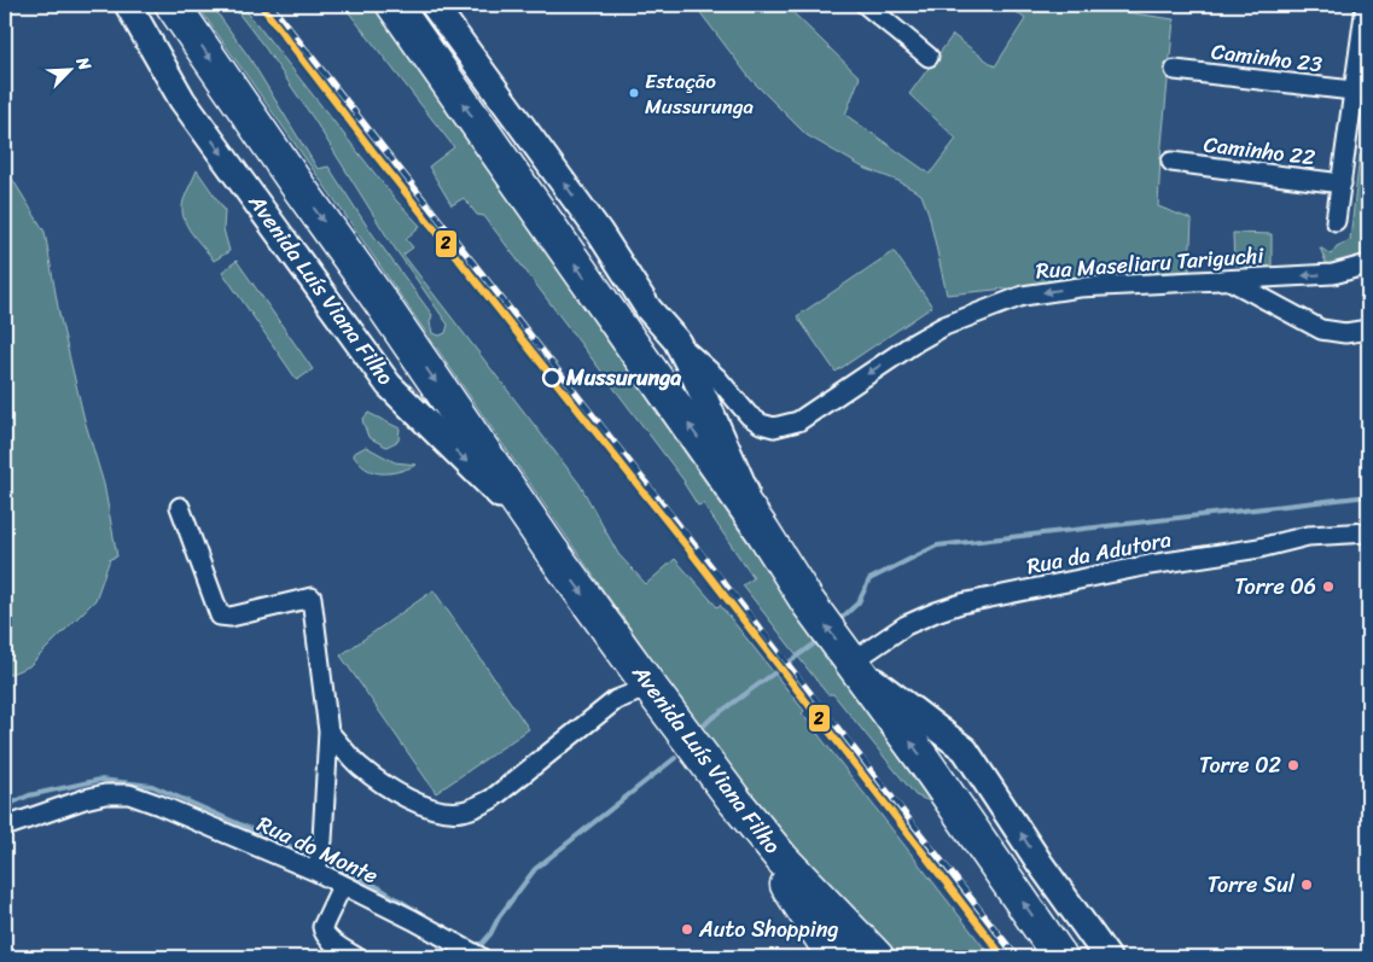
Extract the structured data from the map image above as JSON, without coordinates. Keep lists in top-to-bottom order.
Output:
{
  "streets": {
    "highway": ["Avenida Luís Viana Filho"],
    "street": [
      "Caminho 23",
      "Caminho 22",
      "Rua Maseliaru Tariguchi",
      "Rua da Adutora",
      "Rua do Monte"
    ]
  },
  "one_way": ["Rua Maseliaru Tariguchi"],
  "places": [
    "Estação Mussurunga",
    "Mussurunga",
    "Torre 06",
    "Torre 02",
    "Torre Sul",
    "Auto Shopping"
  ],
  "lines": ["transit line 2"],
  "north": "top right"
}
